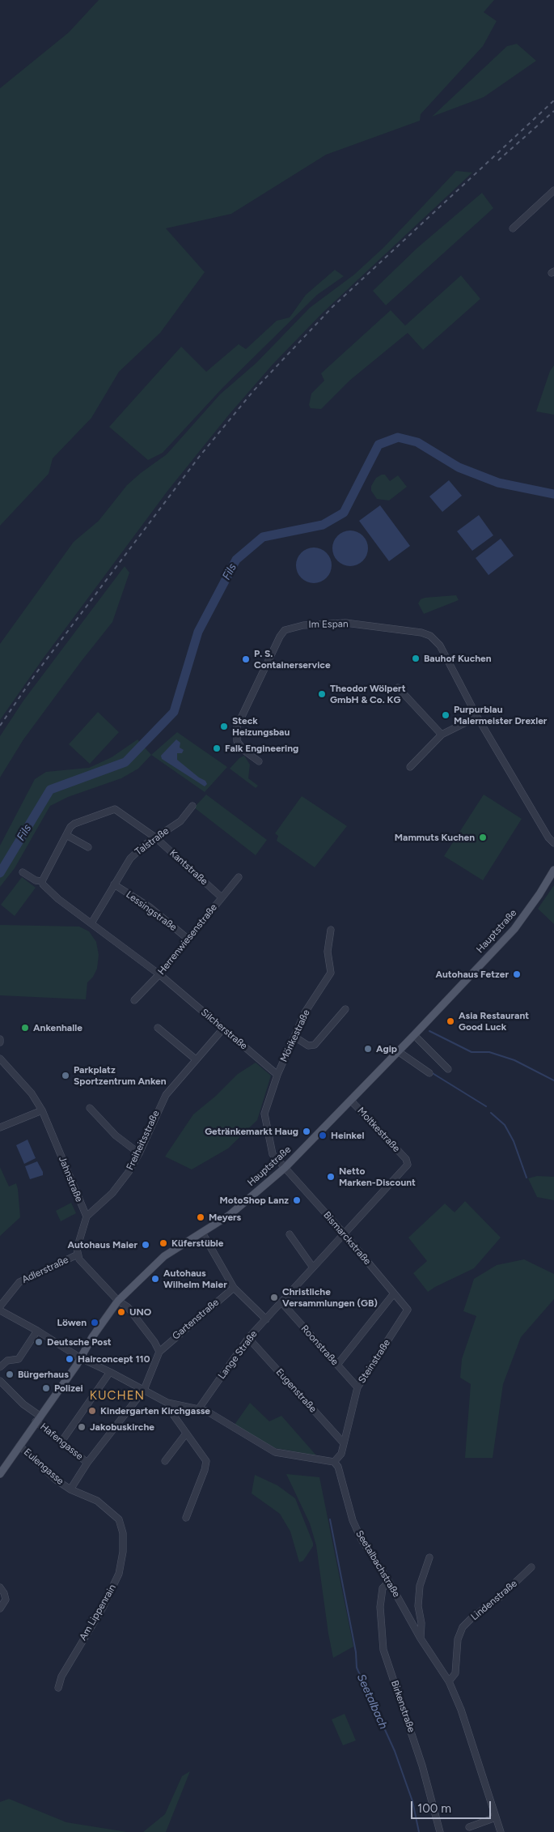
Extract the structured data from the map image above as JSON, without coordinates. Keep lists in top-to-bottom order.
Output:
{
  "streets": {
    "main road": ["Hauptstraße"],
    "street": [
      "Im Espan",
      "Talstraße",
      "Kantstraße",
      "Lessingstraße",
      "Herrenwiesenstraße",
      "Silcherstraße",
      "Mörikestraße",
      "Moltkestraße",
      "Freiheitsstraße",
      "Jahnstraße",
      "Bismarckstraße",
      "Adlerstraße",
      "Gartenstraße",
      "Roonstraße",
      "Lange Straße",
      "Steinstraße",
      "Eugenstraße",
      "Hafengasse",
      "Eulengasse",
      "Seetalbachstraße",
      "Lindenstraße",
      "Am Lippenrain",
      "Birkenstraße"
    ]
  },
  "crossings": [
    ["Talstraße", "Kantstraße"],
    ["Talstraße", "Lessingstraße"],
    ["Talstraße", "Silcherstraße"],
    ["Kantstraße", "Herrenwiesenstraße"],
    ["Lessingstraße", "Herrenwiesenstraße"],
    ["Hauptstraße", "Moltkestraße"],
    ["Hauptstraße", "Bismarckstraße"],
    ["Hauptstraße", "Hafengasse"],
    ["Hauptstraße", "Eulengasse"],
    ["Herrenwiesenstraße", "Silcherstraße"],
    ["Silcherstraße", "Mörikestraße"],
    ["Silcherstraße", "Freiheitsstraße"],
    ["Moltkestraße", "Lange Straße"],
    ["Freiheitsstraße", "Jahnstraße"],
    ["Bismarckstraße", "Lange Straße"],
    ["Bismarckstraße", "Steinstraße"],
    ["Roonstraße", "Lange Straße"],
    ["Roonstraße", "Steinstraße"],
    ["Lange Straße", "Eugenstraße"],
    ["Steinstraße", "Eugenstraße"],
    ["Steinstraße", "Seetalbachstraße"],
    ["Eulengasse", "Am Lippenrain"],
    ["Seetalbachstraße", "Lindenstraße"],
    ["Seetalbachstraße", "Birkenstraße"]
  ],
  "districts": ["KUCHEN"],
  "water": ["Fils", "Seetalbach"],
  "places": [
    "Bauhof Kuchen",
    "P. S. Containerservice",
    "Theodor Wölpert GmbH & Co. KG",
    "Purpurblau Malermeister Drexler",
    "Steck Heizungsbau",
    "Falk Engineering",
    "Mammuts Kuchen",
    "Autohaus Fetzer",
    "Asia Restaurant Good Luck",
    "Ankenhalle",
    "Agip",
    "Parkplatz Sportzentrum Anken",
    "Getränkemarkt Haug",
    "Heinkel",
    "Netto Marken-Discount",
    "MotoShop Lanz",
    "Meyers",
    "Küferstüble",
    "Autohaus Maier",
    "Autohaus Wilhelm Maier",
    "Christliche Versammlungen (GB)",
    "UNO",
    "Löwen",
    "Deutsche Post",
    "Hairconcept 110",
    "Bürgerhaus",
    "Polizei",
    "Kindergarten Kirchgasse",
    "Jakobuskirche"
  ],
  "scale_bar": "100 m"
}
